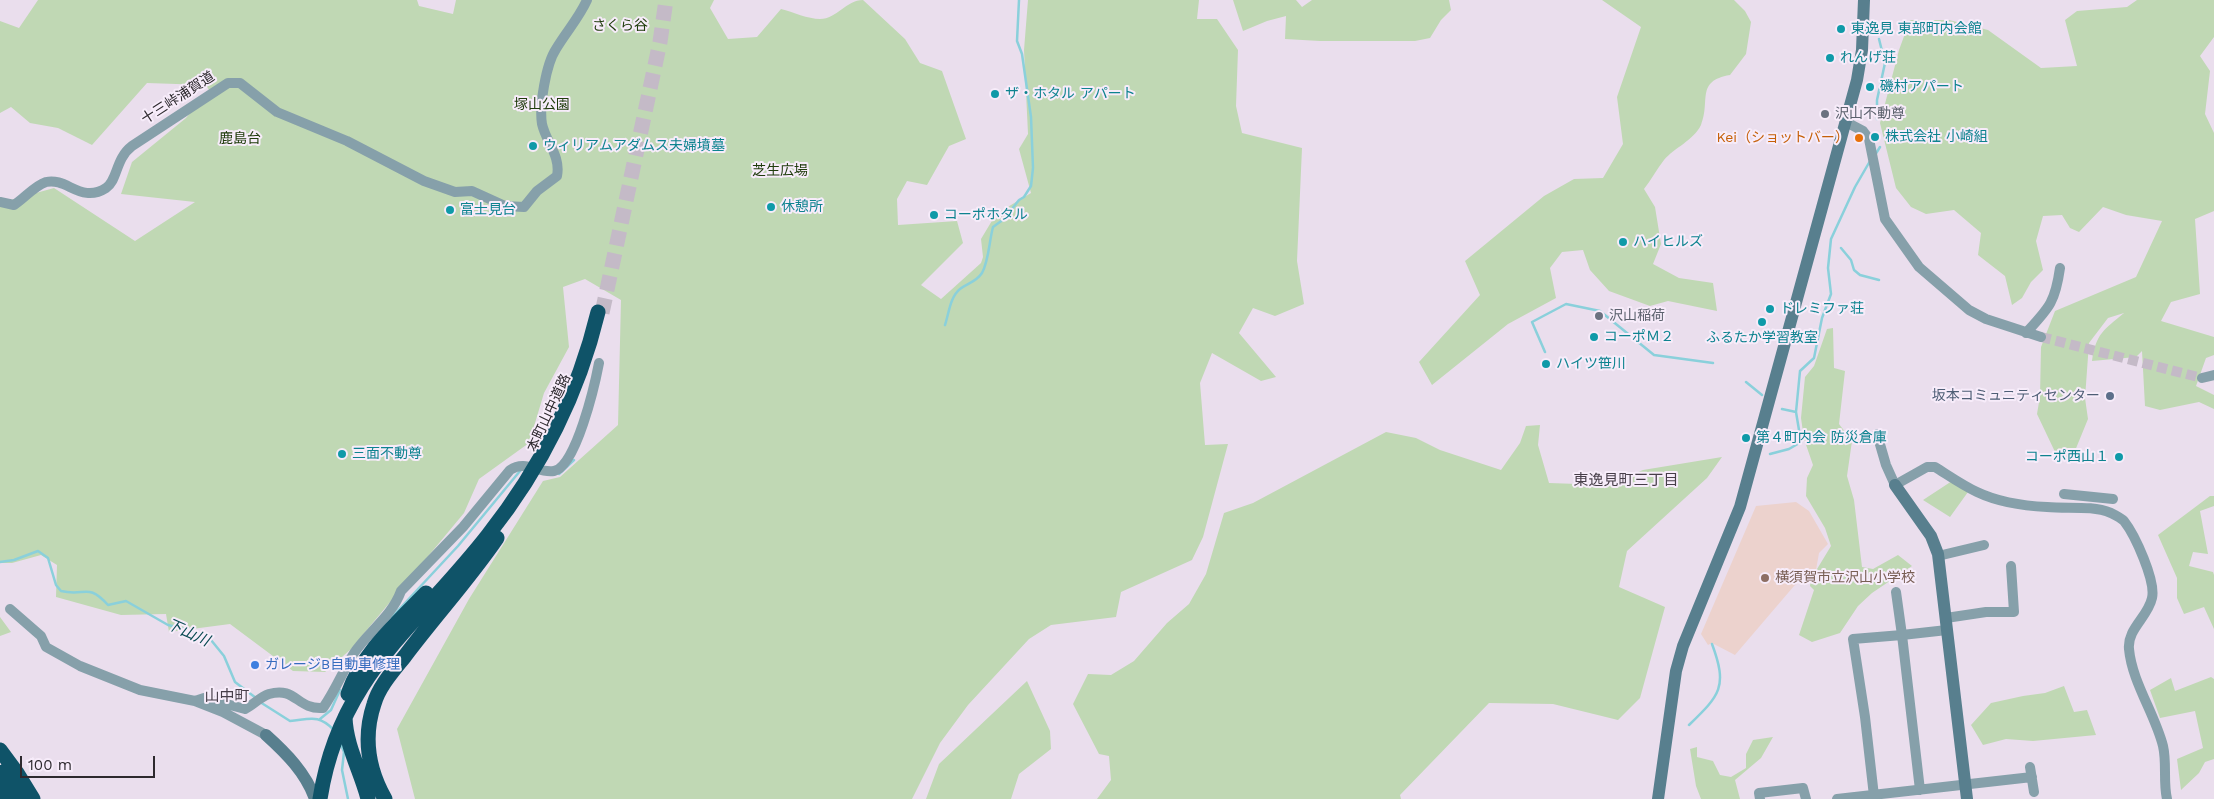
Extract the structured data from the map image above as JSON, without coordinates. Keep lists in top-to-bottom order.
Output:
{
  "streets": {
    "highway": ["本町山中道路"],
    "street": ["十三峠浦賀道"]
  },
  "districts": ["東逸見町三丁目", "山中町"],
  "water": ["下山川"],
  "parks": [
    "さくら谷",
    "塚山公園",
    "鹿島台",
    "芝生広場"
  ],
  "places": [
    "東逸見 東部町内会館",
    "れんげ荘",
    "磯村アパート",
    "ザ・ホタル アパート",
    "沢山不動尊",
    "株式会社 小崎組",
    "Kei（ショットバー）",
    "ウィリアムアダムス夫婦墳墓",
    "休憩所",
    "富士見台",
    "コーポホタル",
    "ハイヒルズ",
    "ドレミファ荘",
    "沢山稲荷",
    "ふるたか学習教室",
    "コーポＭ２",
    "ハイツ笹川",
    "坂本コミュニティセンター",
    "第４町内会 防災倉庫",
    "三面不動尊",
    "コーポ西山１",
    "横須賀市立沢山小学校",
    "ガレージB自動車修理"
  ],
  "scale_bar": "100 m"
}
